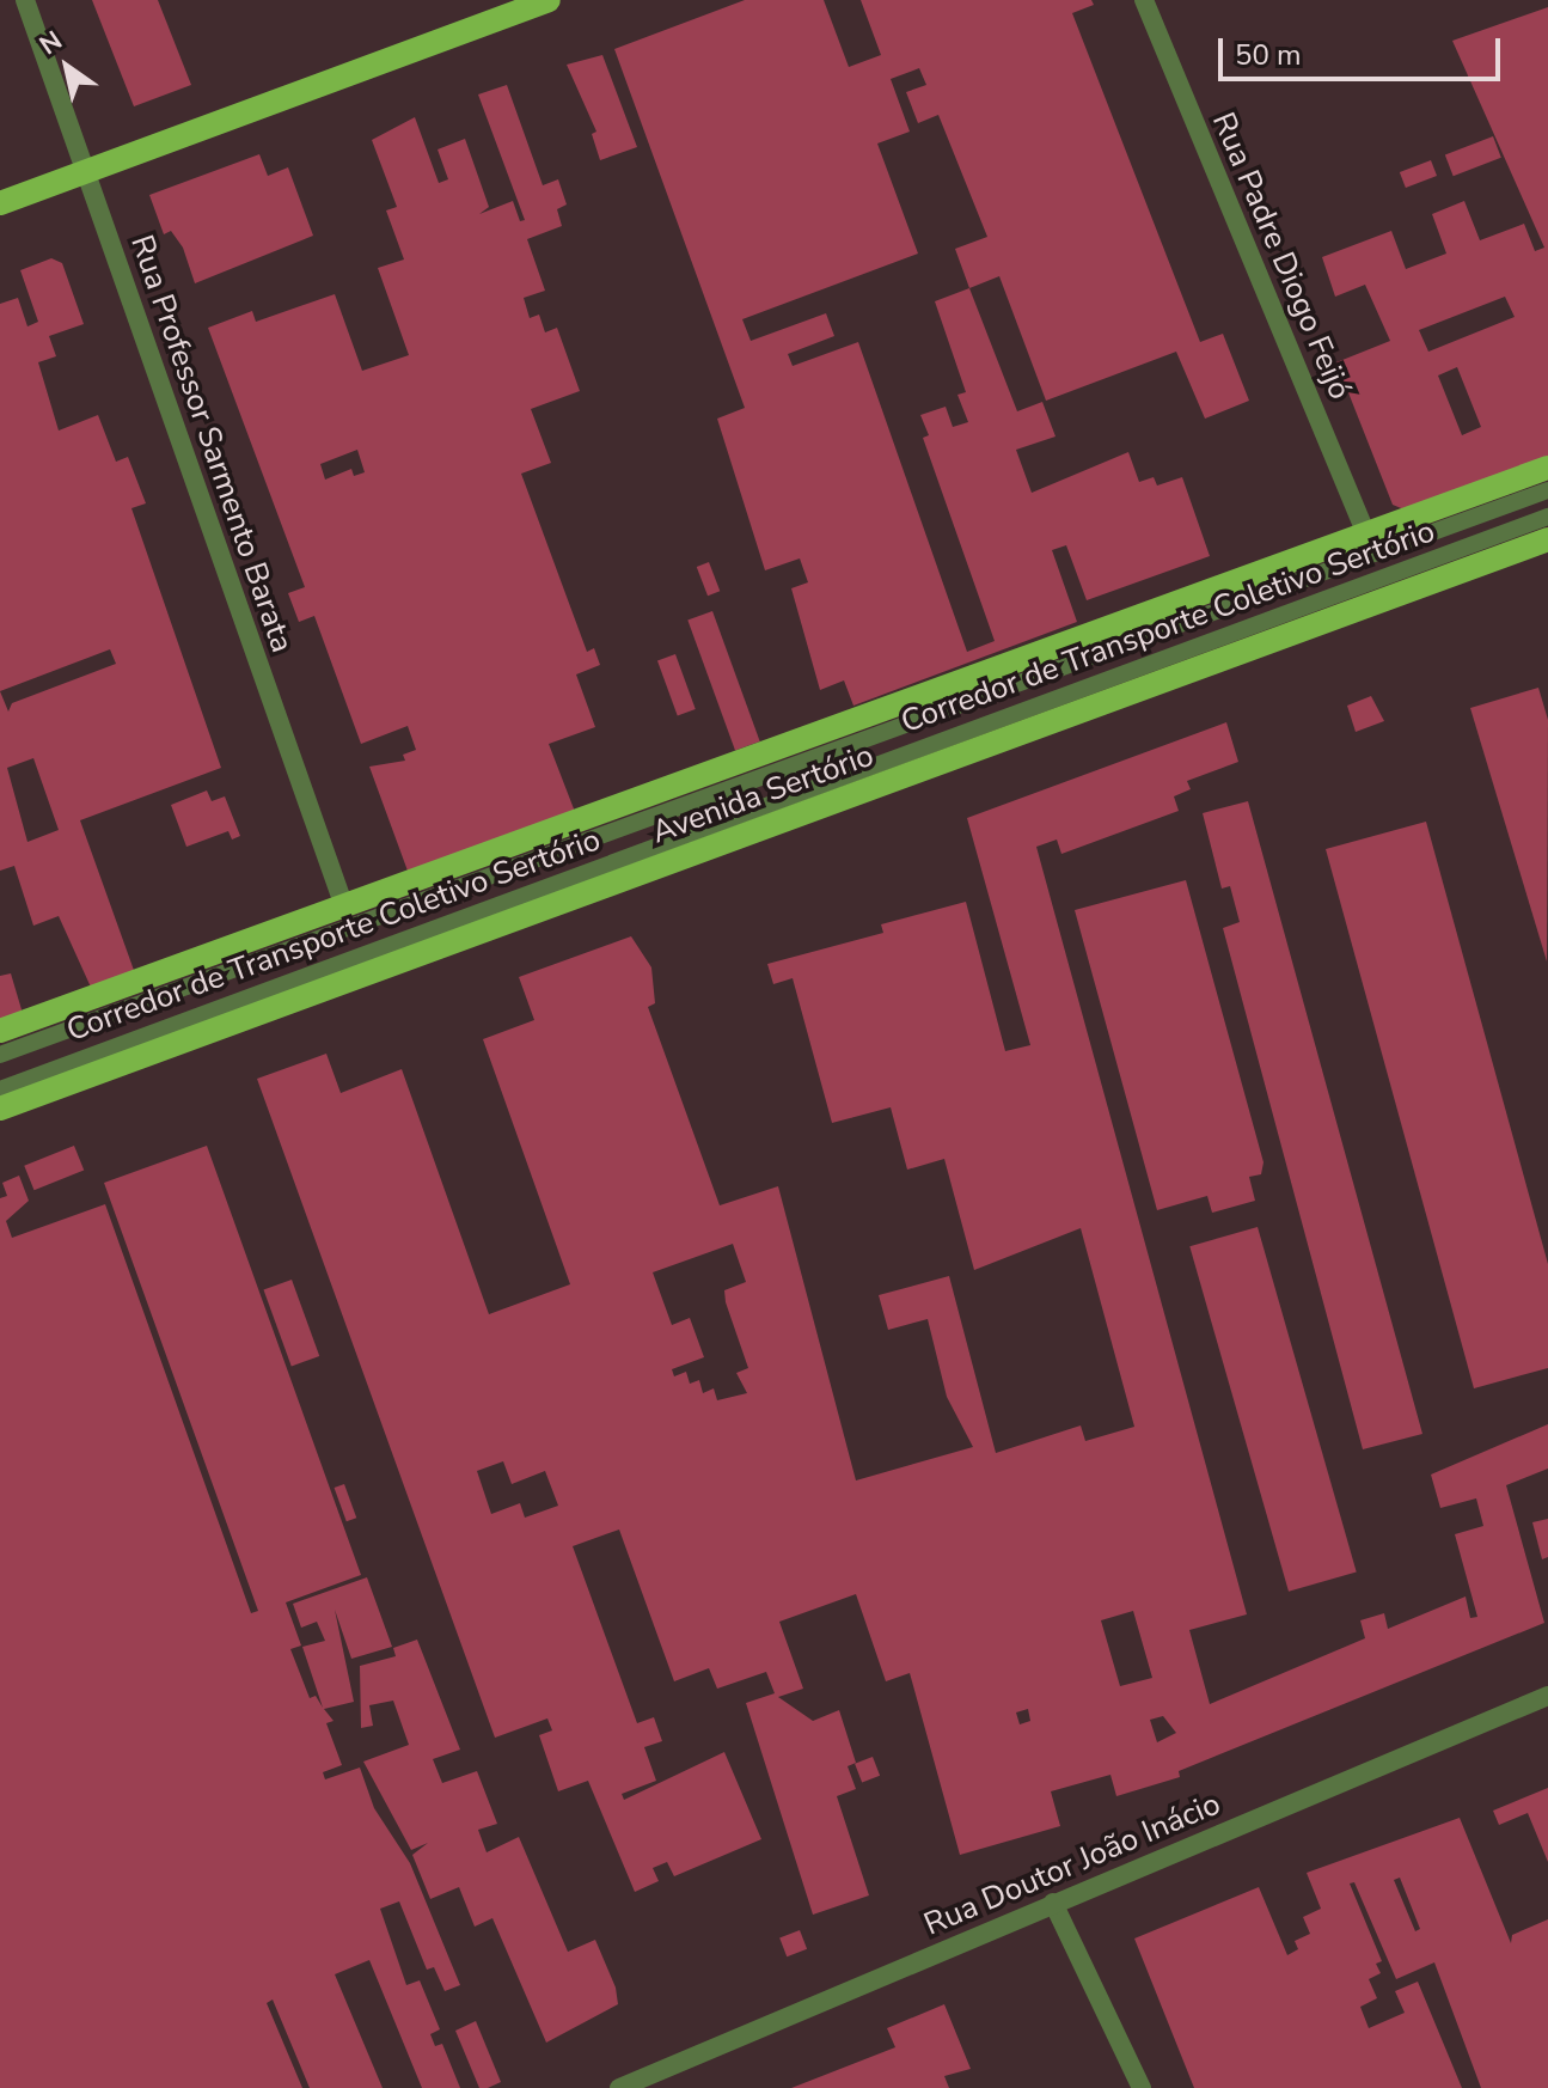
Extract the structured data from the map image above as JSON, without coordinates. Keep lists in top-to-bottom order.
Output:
{
  "streets": {
    "main road": ["Avenida Sertório"],
    "street": ["Rua Padre Diogo Feijó", "Rua Professor Sarmento Barata", "Rua Doutor João Inácio"],
    "lane": ["Corredor de Transporte Coletivo Sertório"]
  },
  "crossings": [
    ["Rua Padre Diogo Feijó", "Corredor de Transporte Coletivo Sertório"],
    ["Rua Padre Diogo Feijó", "Avenida Sertório"],
    ["Rua Professor Sarmento Barata", "Corredor de Transporte Coletivo Sertório"],
    ["Rua Professor Sarmento Barata", "Avenida Sertório"],
    ["Corredor de Transporte Coletivo Sertório", "Avenida Sertório"]
  ],
  "scale_bar": "50 m",
  "north": "top left"
}
